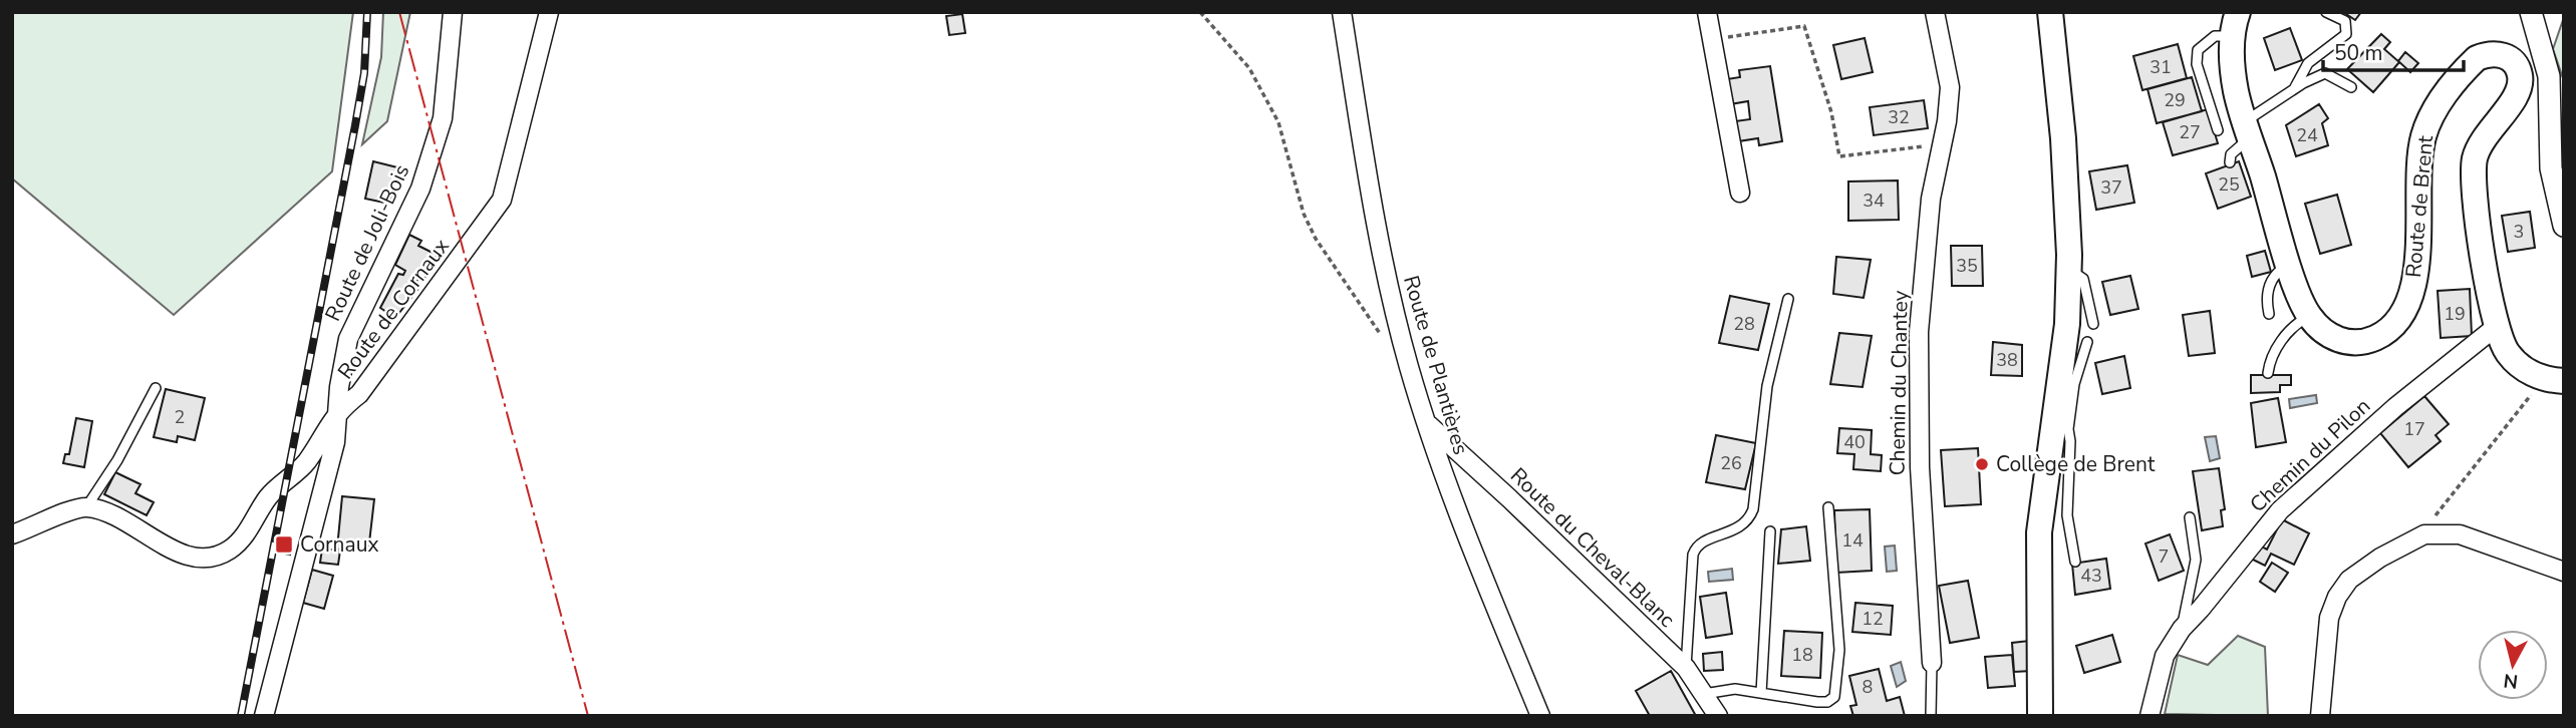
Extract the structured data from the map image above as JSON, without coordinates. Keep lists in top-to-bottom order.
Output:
{
  "streets": {
    "main road": ["Route de Brent"],
    "street": [
      "Route de Joli-Bois",
      "Route de Cornaux",
      "Route de Plantières",
      "Chemin du Chantey",
      "Chemin du Pilon",
      "Route du Cheval-Blanc"
    ]
  },
  "crossings": [
    ["Route de Brent", "Chemin du Pilon"],
    ["Route de Joli-Bois", "Route de Cornaux"],
    ["Route de Plantières", "Route du Cheval-Blanc"]
  ],
  "places": {
    "other": ["Collège de Brent"],
    "transit": ["Cornaux"]
  },
  "house_numbers": [
    "31",
    "29",
    "32",
    "27",
    "24",
    "25",
    "37",
    "34",
    "3",
    "35",
    "19",
    "28",
    "38",
    "2",
    "17",
    "40",
    "26",
    "14",
    "7",
    "43",
    "12",
    "18",
    "8"
  ],
  "scale_bar": "50 m",
  "north": "bottom"
}
